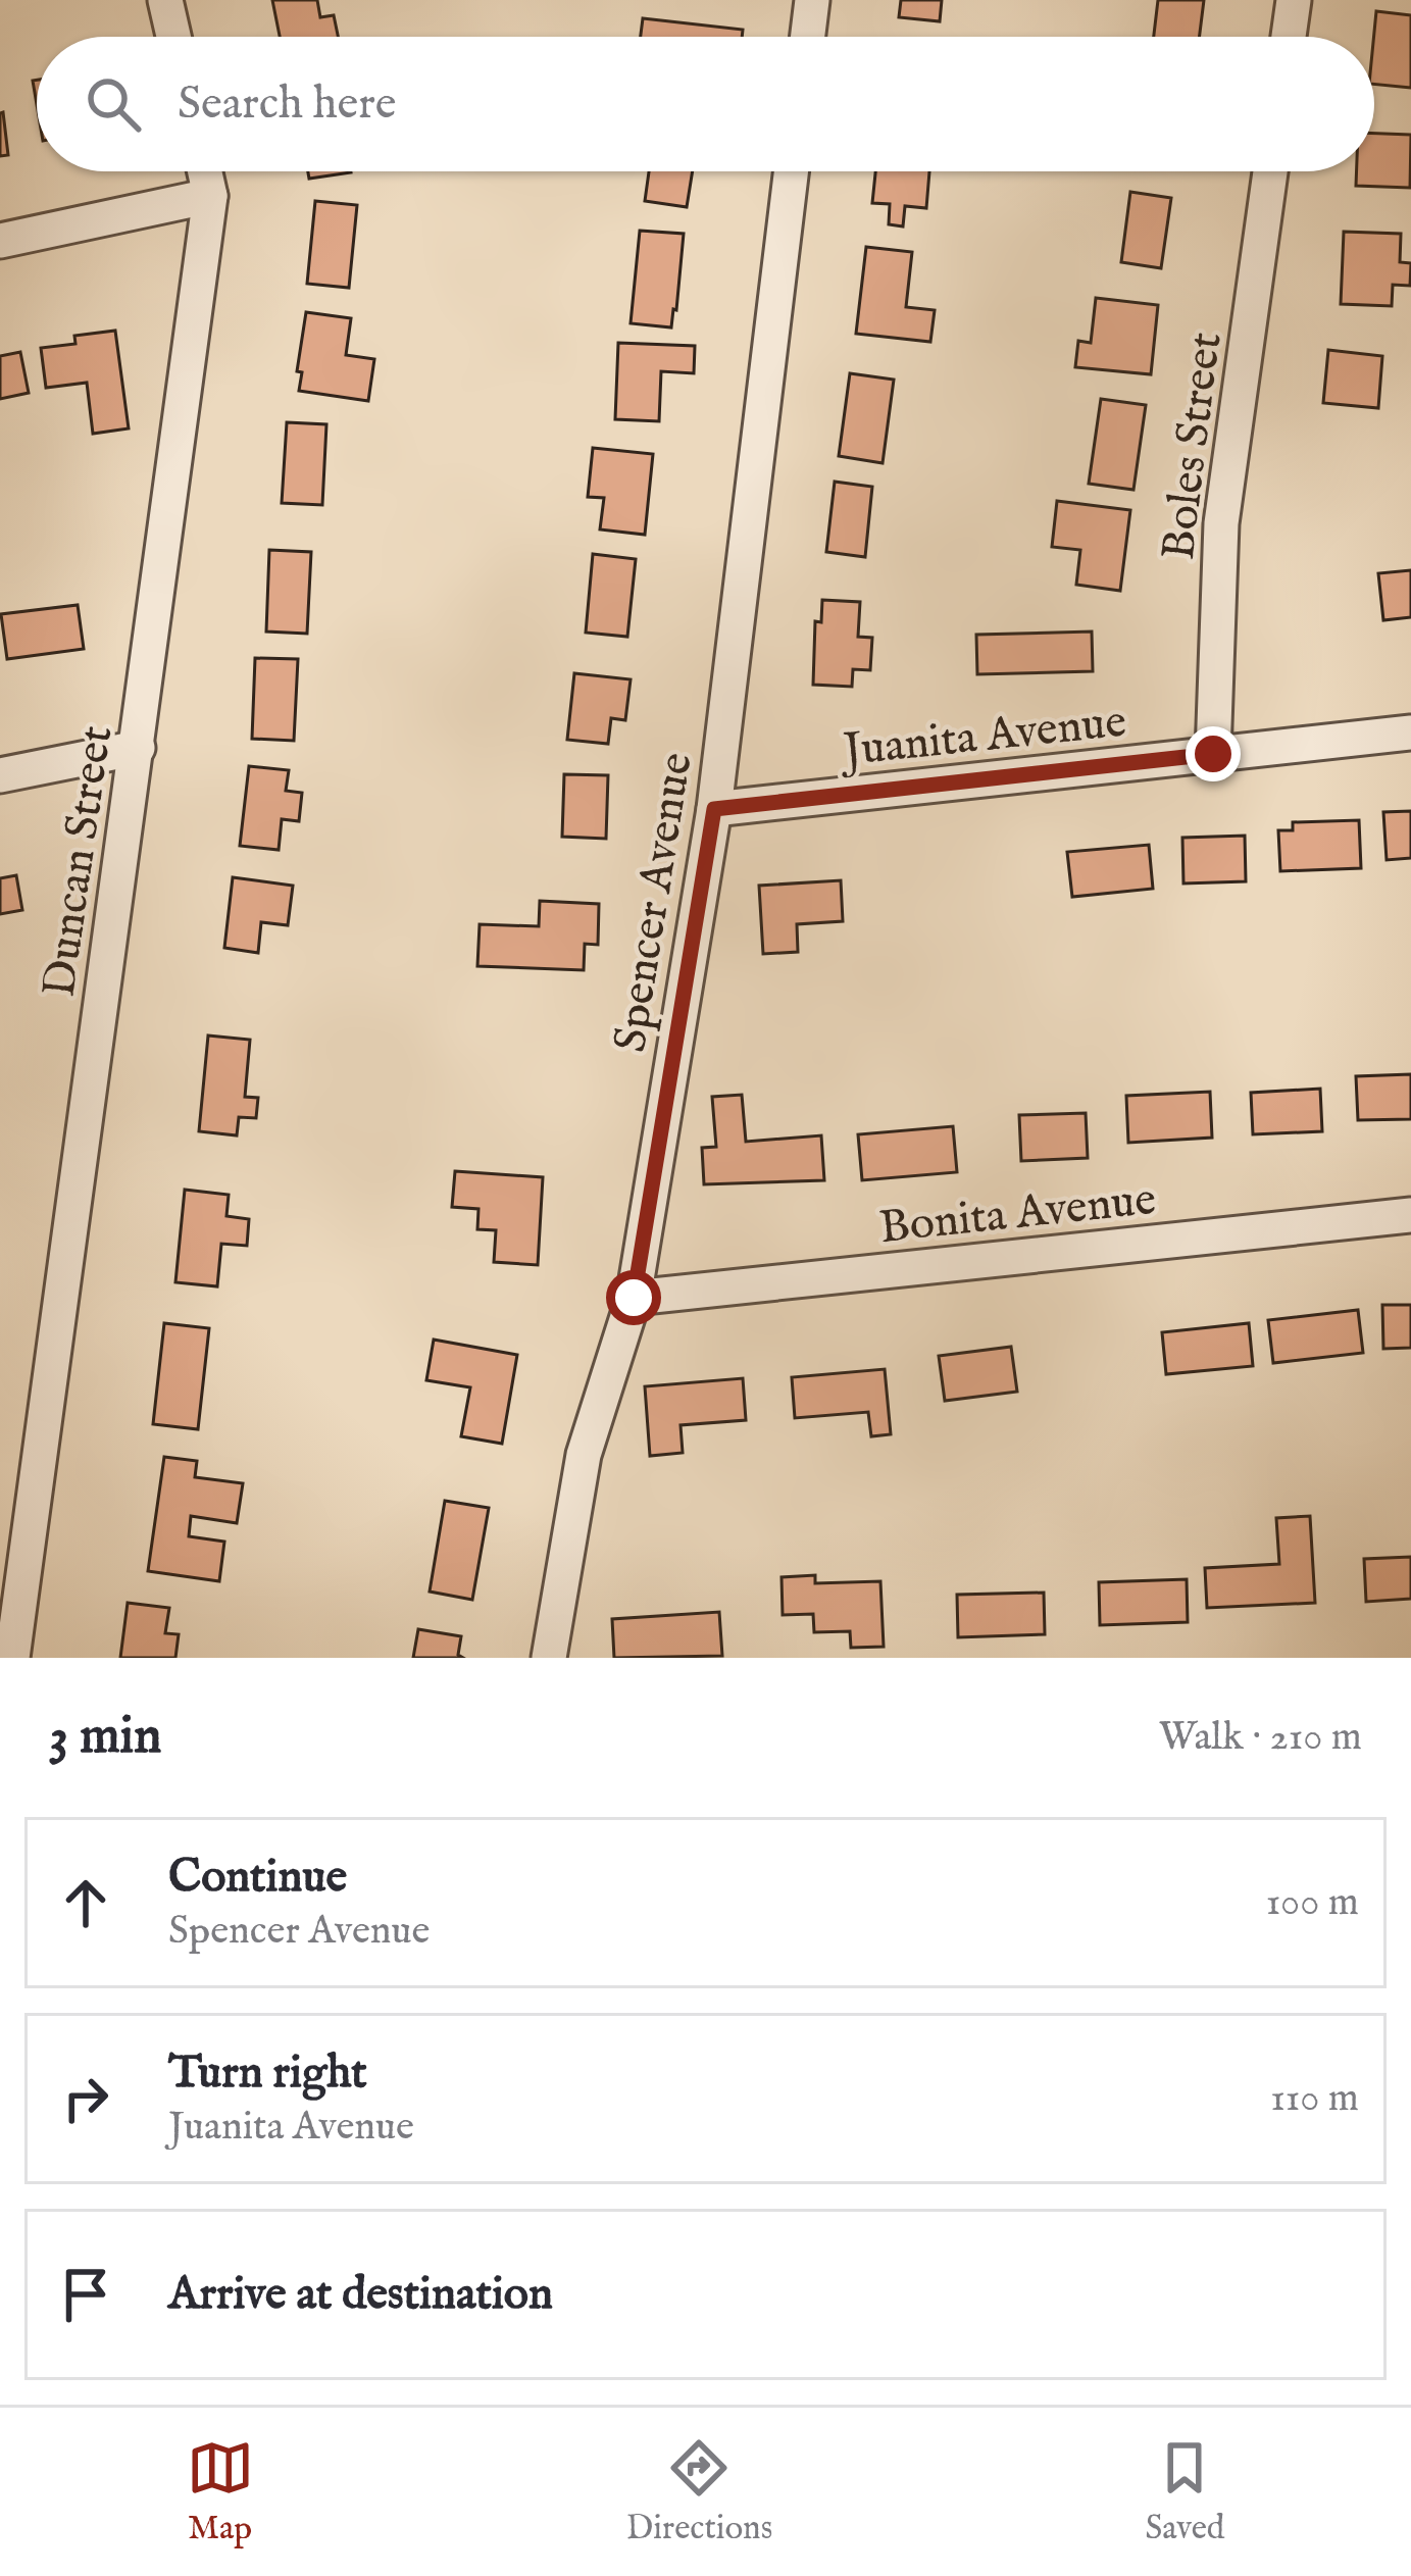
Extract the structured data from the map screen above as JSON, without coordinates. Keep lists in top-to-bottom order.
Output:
{
  "streets": {
    "street": [
      "Boles Street",
      "Juanita Avenue",
      "Duncan Street",
      "Spencer Avenue",
      "Bonita Avenue"
    ]
  },
  "crossings": [
    ["Boles Street", "Juanita Avenue"],
    ["Juanita Avenue", "Spencer Avenue"],
    ["Spencer Avenue", "Bonita Avenue"]
  ],
  "page": {
    "search": "Search here",
    "heading": ["3 min", "Walk · 210 m"],
    "list": [
      ["Continue", "Spencer Avenue", "100 m"],
      ["Turn right", "Juanita Avenue", "110 m"],
      "Arrive at destination"
    ],
    "nav": ["Map", "Directions", "Saved"]
  }
}
